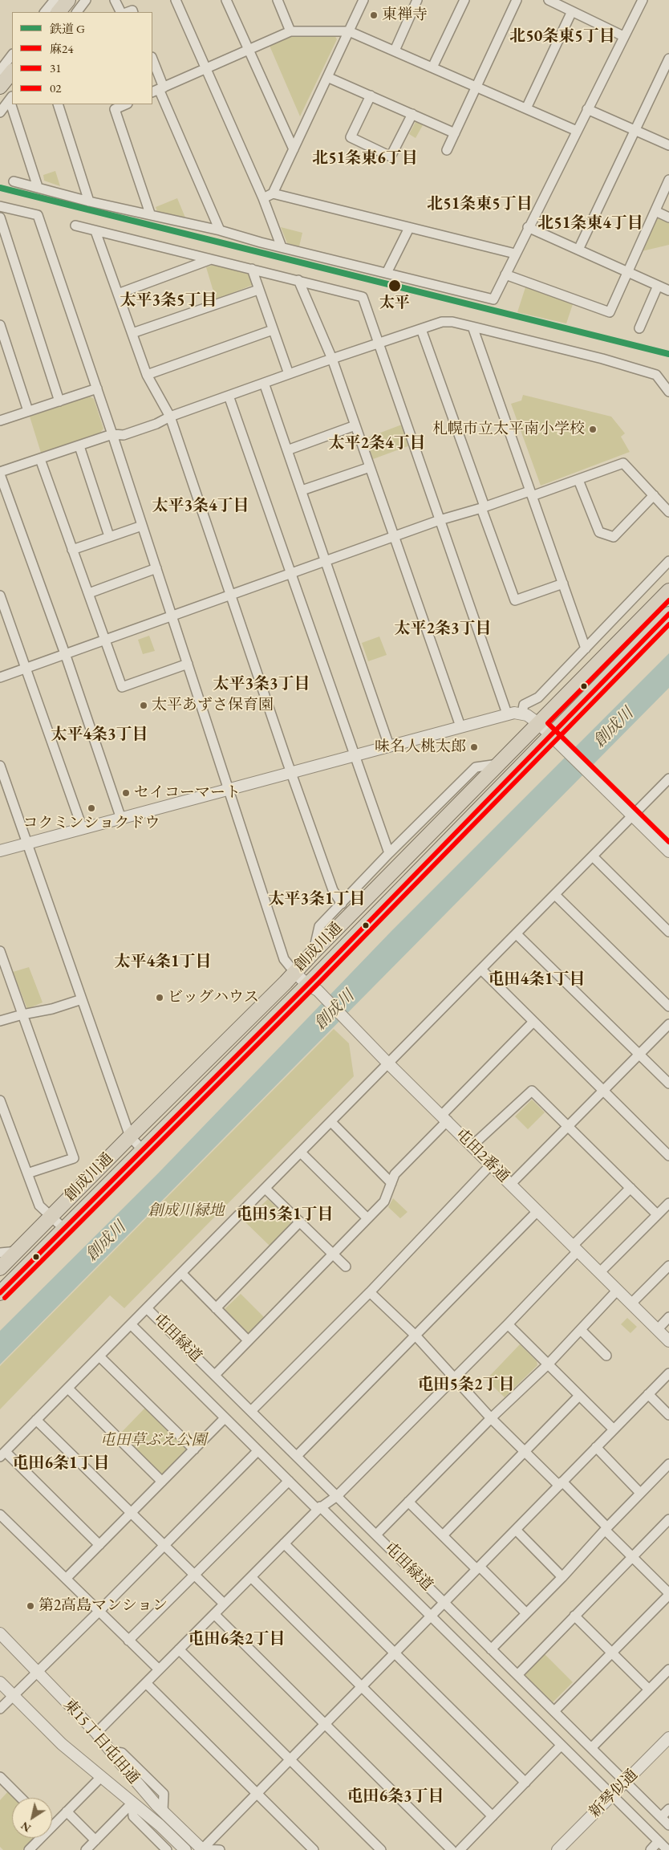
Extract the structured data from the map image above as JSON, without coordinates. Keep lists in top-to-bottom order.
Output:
{
  "streets": {
    "main road": ["創成川通"],
    "street": [
      "屯田2番通",
      "屯田緑道",
      "東15丁目屯田通",
      "新琴似通"
    ]
  },
  "crossings": [
    ["創成川通", "屯田2番通"],
    ["屯田緑道", "新琴似通"]
  ],
  "districts": [
    "北50条東5丁目",
    "北51条東6丁目",
    "北51条東5丁目",
    "北51条東4丁目",
    "太平3条5丁目",
    "太平2条4丁目",
    "太平3条4丁目",
    "太平2条3丁目",
    "太平3条3丁目",
    "太平4条3丁目",
    "太平3条1丁目",
    "太平4条1丁目",
    "屯田4条1丁目",
    "屯田5条1丁目",
    "屯田5条2丁目",
    "屯田6条1丁目",
    "屯田6条2丁目",
    "屯田6条3丁目"
  ],
  "water": ["創成川"],
  "parks": ["創成川緑地", "屯田草ぶえ公園"],
  "places": [
    "東禅寺",
    "太平",
    "札幌市立太平南小学校",
    "太平あずさ保育園",
    "味名人桃太郎",
    "セイコーマート",
    "コクミンショクドウ",
    "ビッグハウス",
    "第2高島マンション"
  ],
  "lines": [
    "rail line G",
    "transit line 02",
    "transit line 麻24",
    "transit line 31"
  ],
  "legend": [
    "鉄道 G",
    "麻24",
    "31",
    "02"
  ],
  "north": "bottom left"
}
